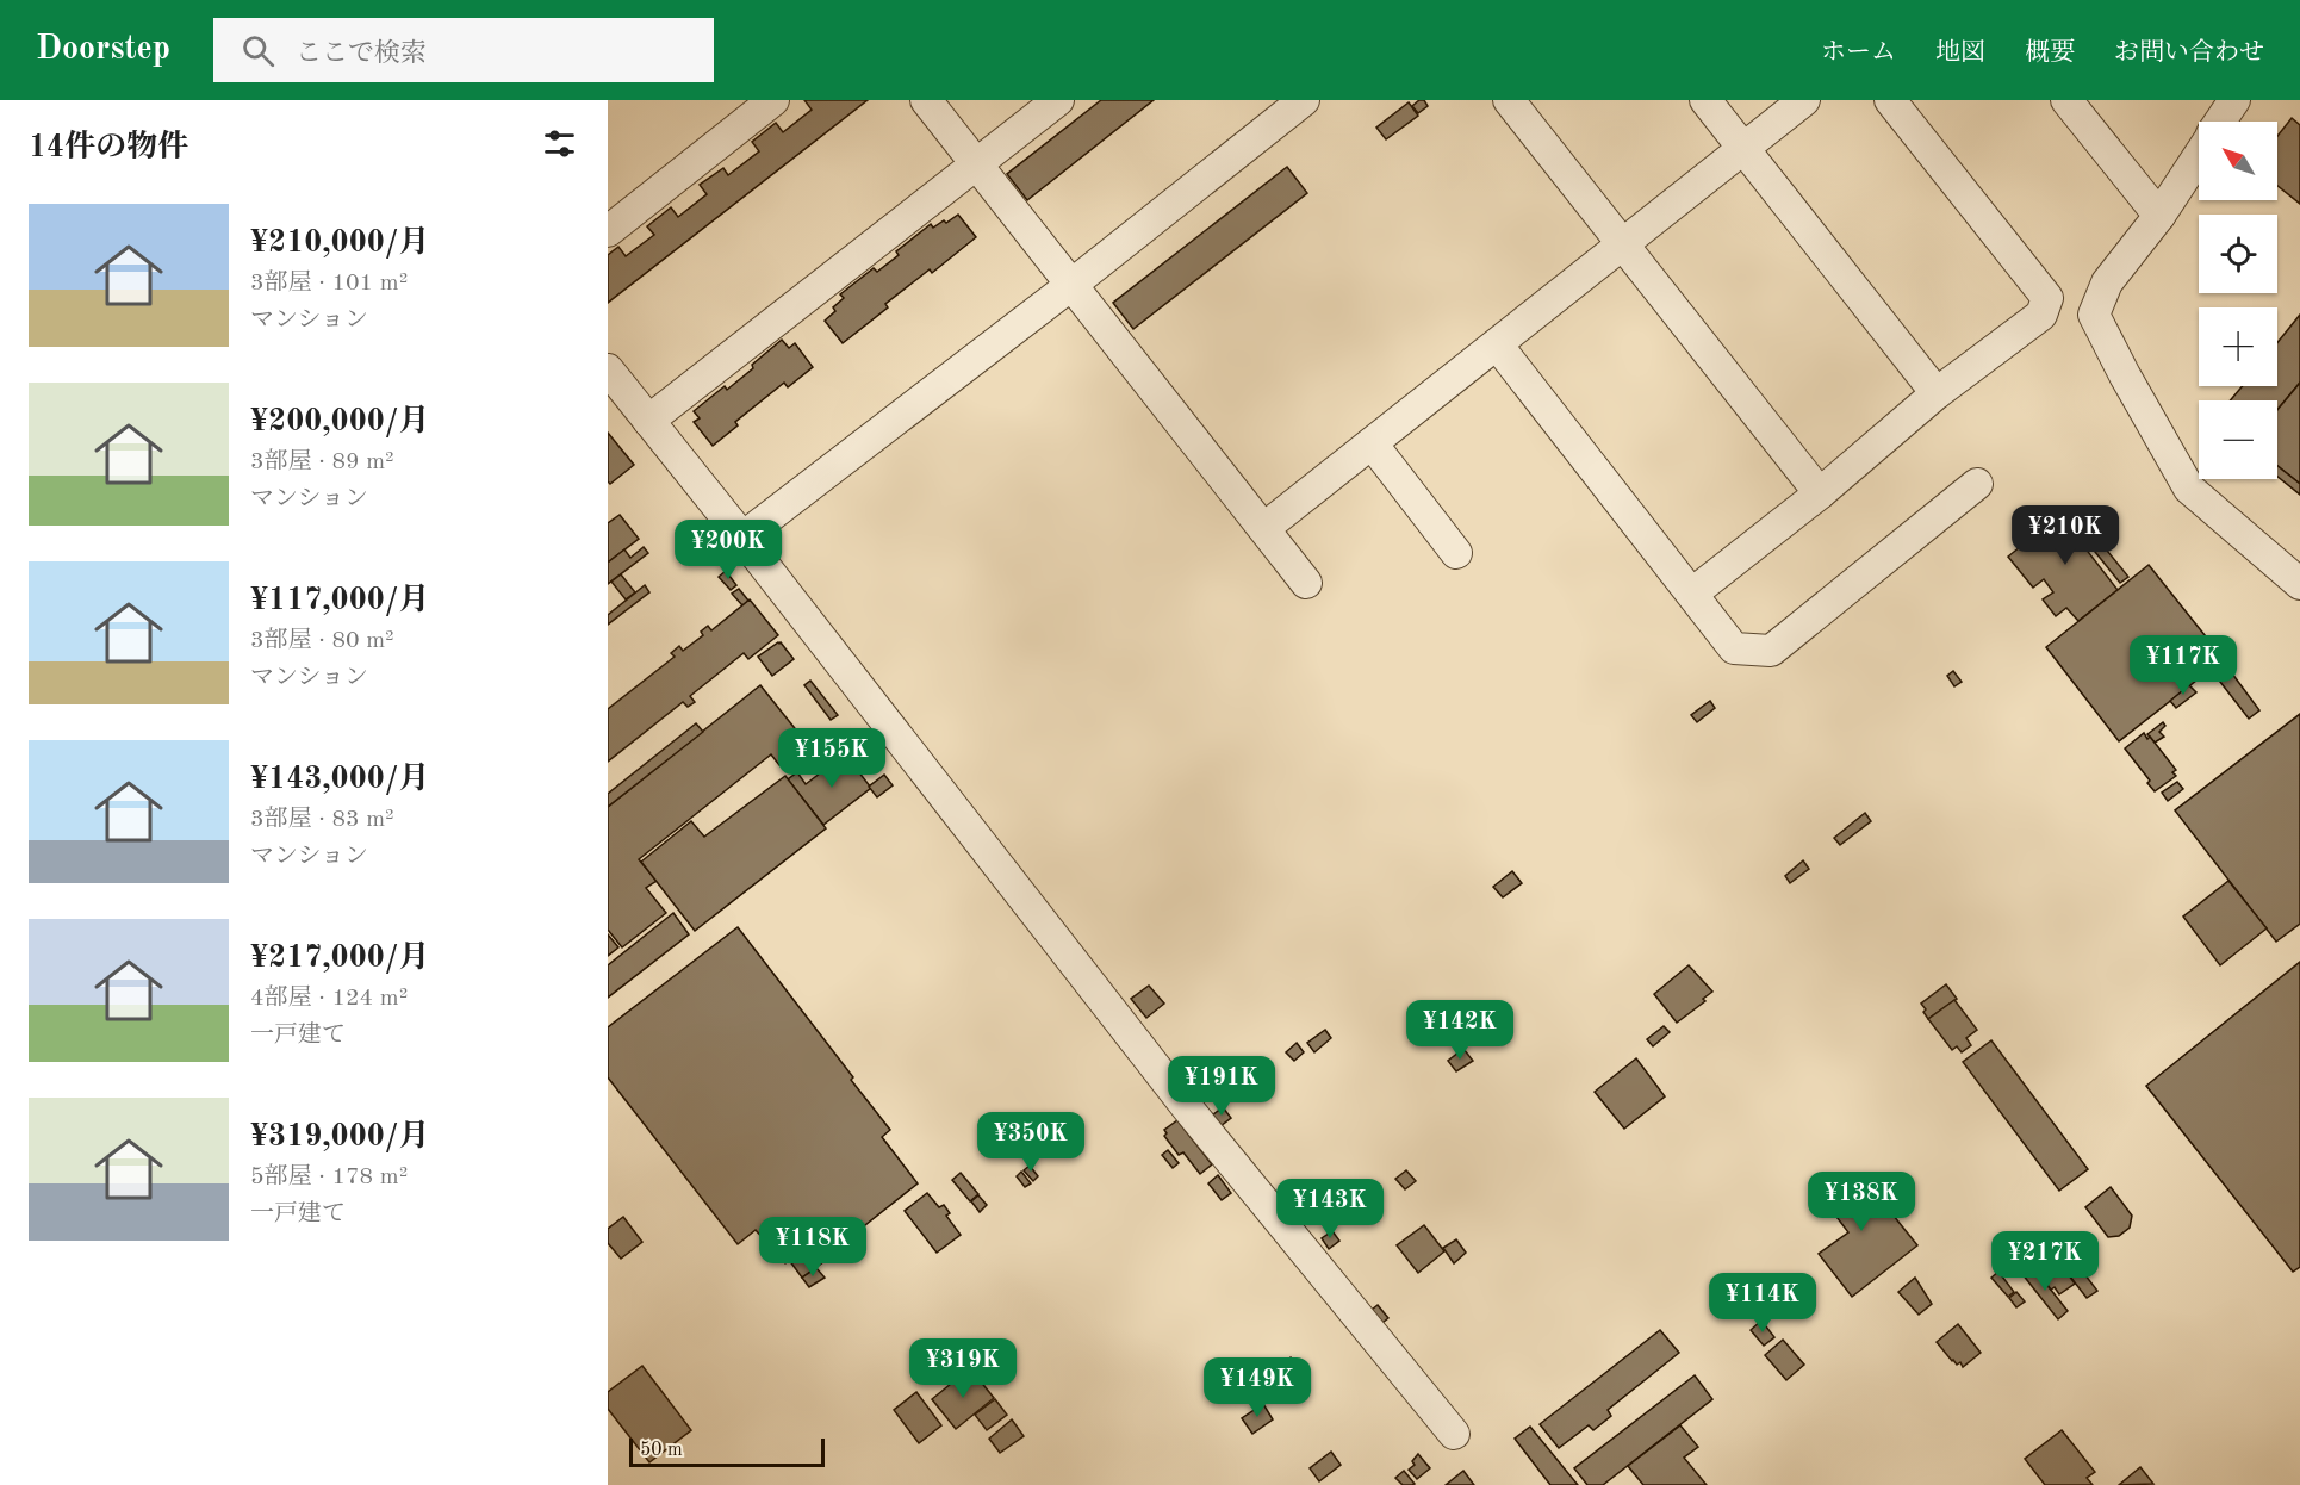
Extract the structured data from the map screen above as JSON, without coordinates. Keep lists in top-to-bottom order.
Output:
{
  "scale_bar": "50 m",
  "north": "top left",
  "page": {
    "header": "Doorstep",
    "search": "ここで検索",
    "nav": [
      "ホーム",
      "地図",
      "概要",
      "お問い合わせ"
    ],
    "heading": "14件の物件",
    "map_buttons": ["+", "−"],
    "list": [
      {
        "name": "¥210,000/月",
        "note": "3部屋 · 101 m² · マンション"
      },
      {
        "name": "¥200,000/月",
        "note": "3部屋 · 89 m² · マンション"
      },
      {
        "name": "¥117,000/月",
        "note": "3部屋 · 80 m² · マンション"
      },
      {
        "name": "¥143,000/月",
        "note": "3部屋 · 83 m² · マンション"
      },
      {
        "name": "¥217,000/月",
        "note": "4部屋 · 124 m² · 一戸建て"
      },
      {
        "name": "¥319,000/月",
        "note": "5部屋 · 178 m² · 一戸建て"
      }
    ],
    "price": [
      "¥210K",
      "¥200K",
      "¥117K",
      "¥155K",
      "¥142K",
      "¥191K",
      "¥350K",
      "¥138K",
      "¥143K",
      "¥118K",
      "¥217K",
      "¥114K",
      "¥319K",
      "¥149K"
    ],
    "scale": "50 m"
  }
}
